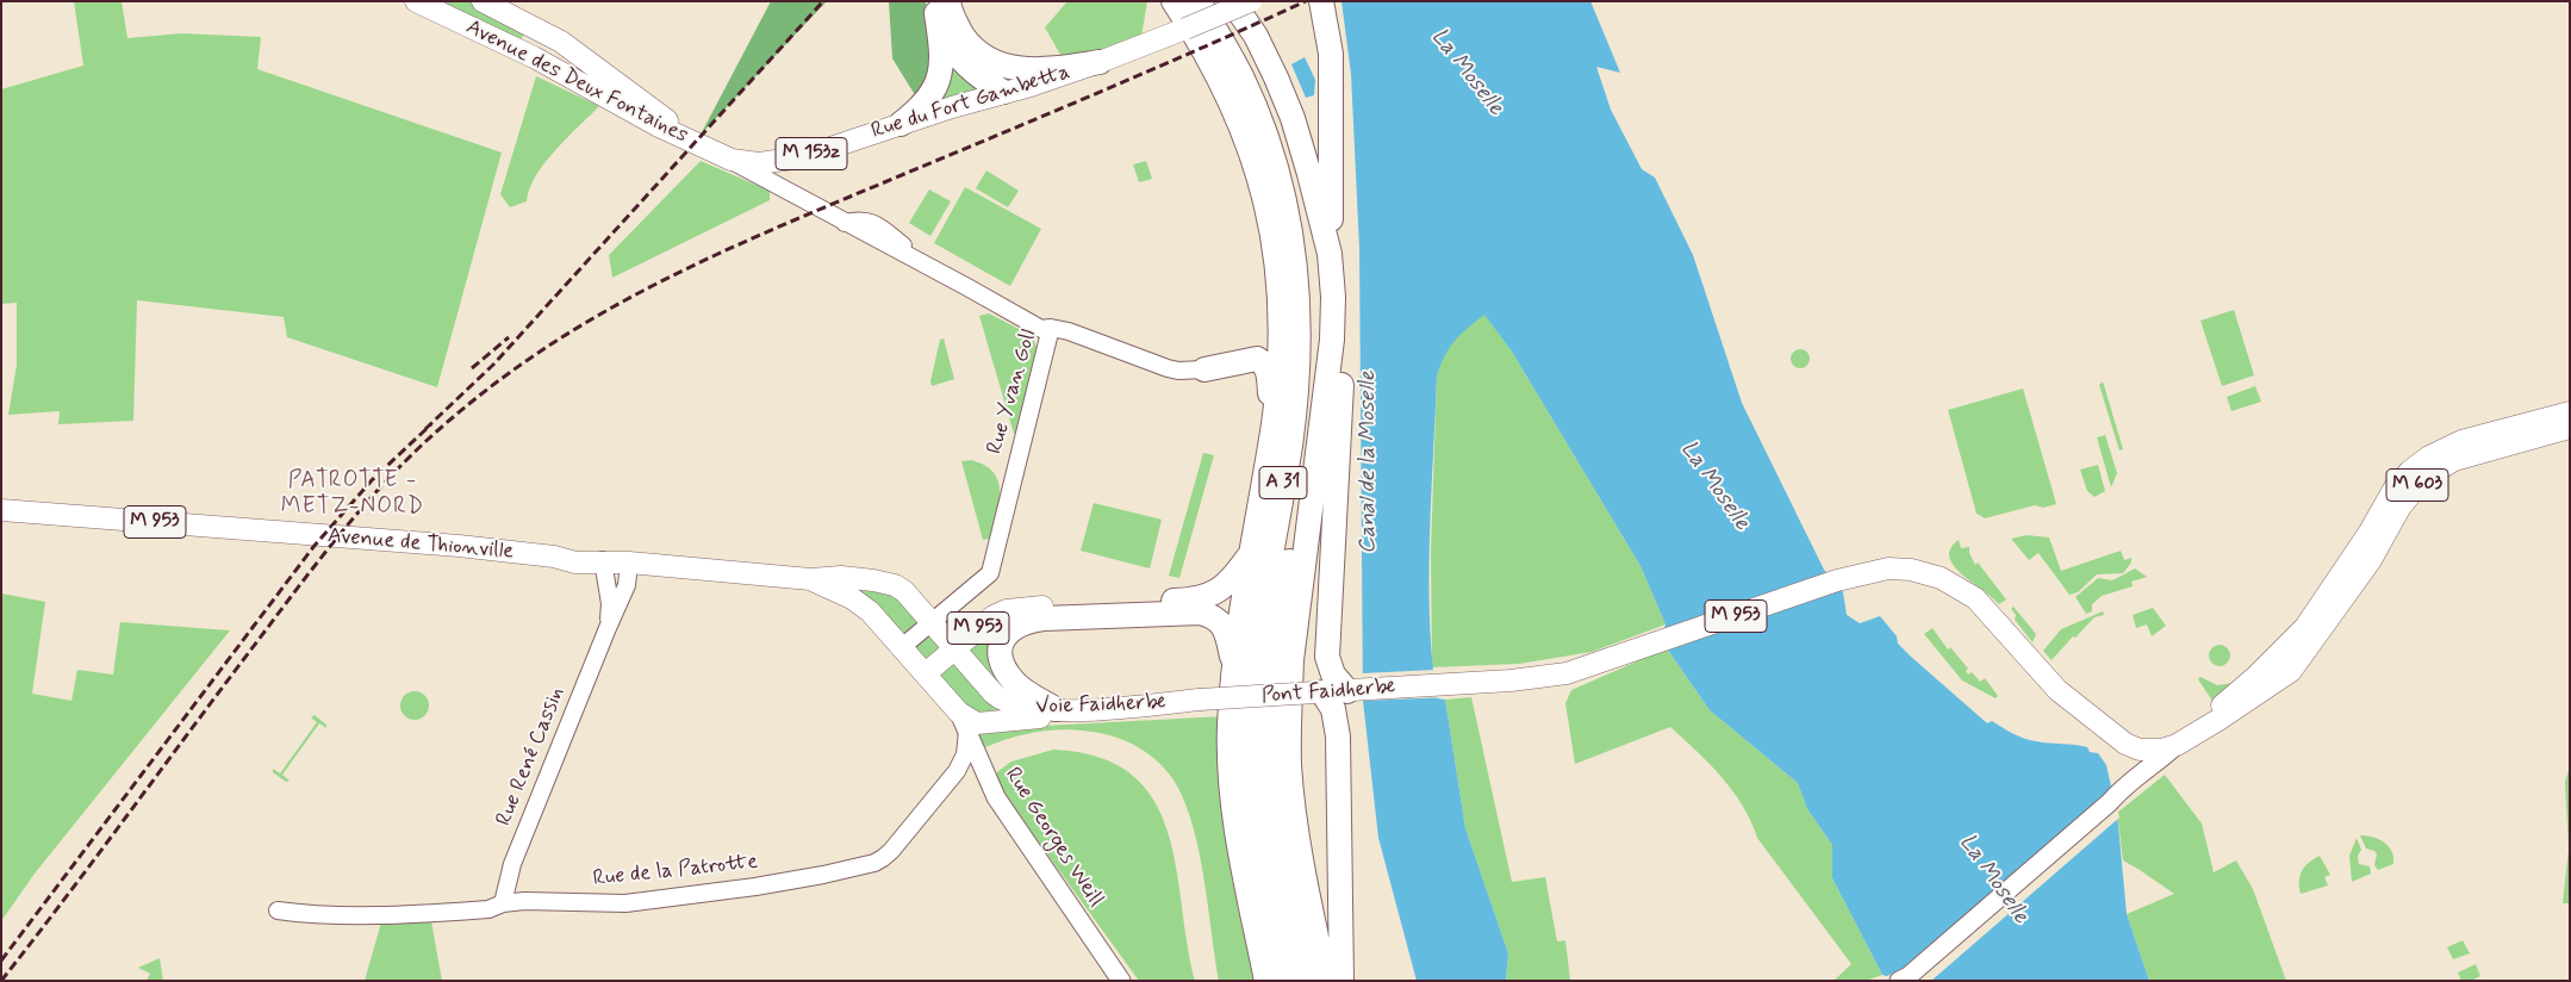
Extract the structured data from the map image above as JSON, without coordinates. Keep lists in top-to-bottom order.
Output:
{
  "streets": {
    "highway": ["A 31"],
    "main road": [
      "Avenue des Deux Fontaines",
      "Rue du Fort Gambetta",
      "M 153z",
      "M 603",
      "M 953",
      "Avenue de Thionville",
      "Pont Faidherbe",
      "Voie Faidherbe",
      "Rue Georges Weill"
    ],
    "street": ["Rue Yvan Goll", "Rue René Cassin", "Rue de la Patrotte"]
  },
  "crossings": [
    ["Avenue des Deux Fontaines", "Rue du Fort Gambetta"],
    ["Avenue des Deux Fontaines", "Rue Yvan Goll"],
    ["Rue Yvan Goll", "M 953"],
    ["M 603", "Pont Faidherbe"],
    ["M 953", "Avenue de Thionville"],
    ["M 953", "Voie Faidherbe"],
    ["M 953", "Rue Georges Weill"],
    ["M 953", "Rue de la Patrotte"],
    ["Avenue de Thionville", "Rue René Cassin"],
    ["Pont Faidherbe", "Voie Faidherbe"],
    ["Rue René Cassin", "Rue de la Patrotte"],
    ["Rue Georges Weill", "Rue de la Patrotte"]
  ],
  "districts": ["PATROTTE - METZ-NORD"],
  "water": ["La Moselle", "Canal de la Moselle"]
}
